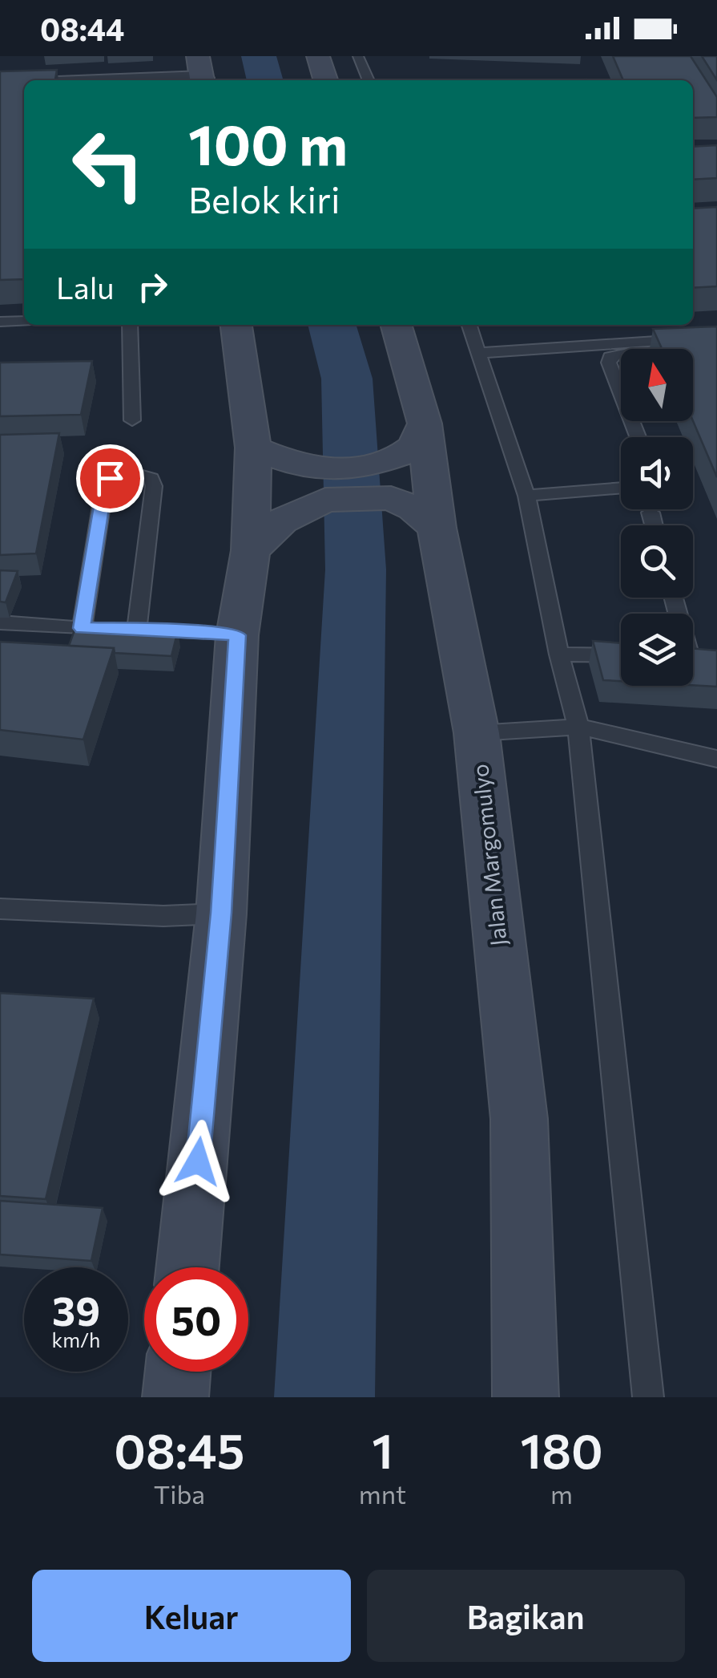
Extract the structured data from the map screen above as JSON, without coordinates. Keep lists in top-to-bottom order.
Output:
{
  "streets": {
    "main road": ["Jalan Margomulyo"]
  },
  "north": "top",
  "page": {
    "status": "08:44",
    "turn": ["100 m", "Belok kiri"],
    "then": "Lalu",
    "speed": "39 km/h",
    "limit": "50",
    "eta": [
      "08:45",
      "Tiba",
      "1",
      "mnt",
      "180",
      "m"
    ],
    "buttons": ["Keluar", "Bagikan"]
  }
}
